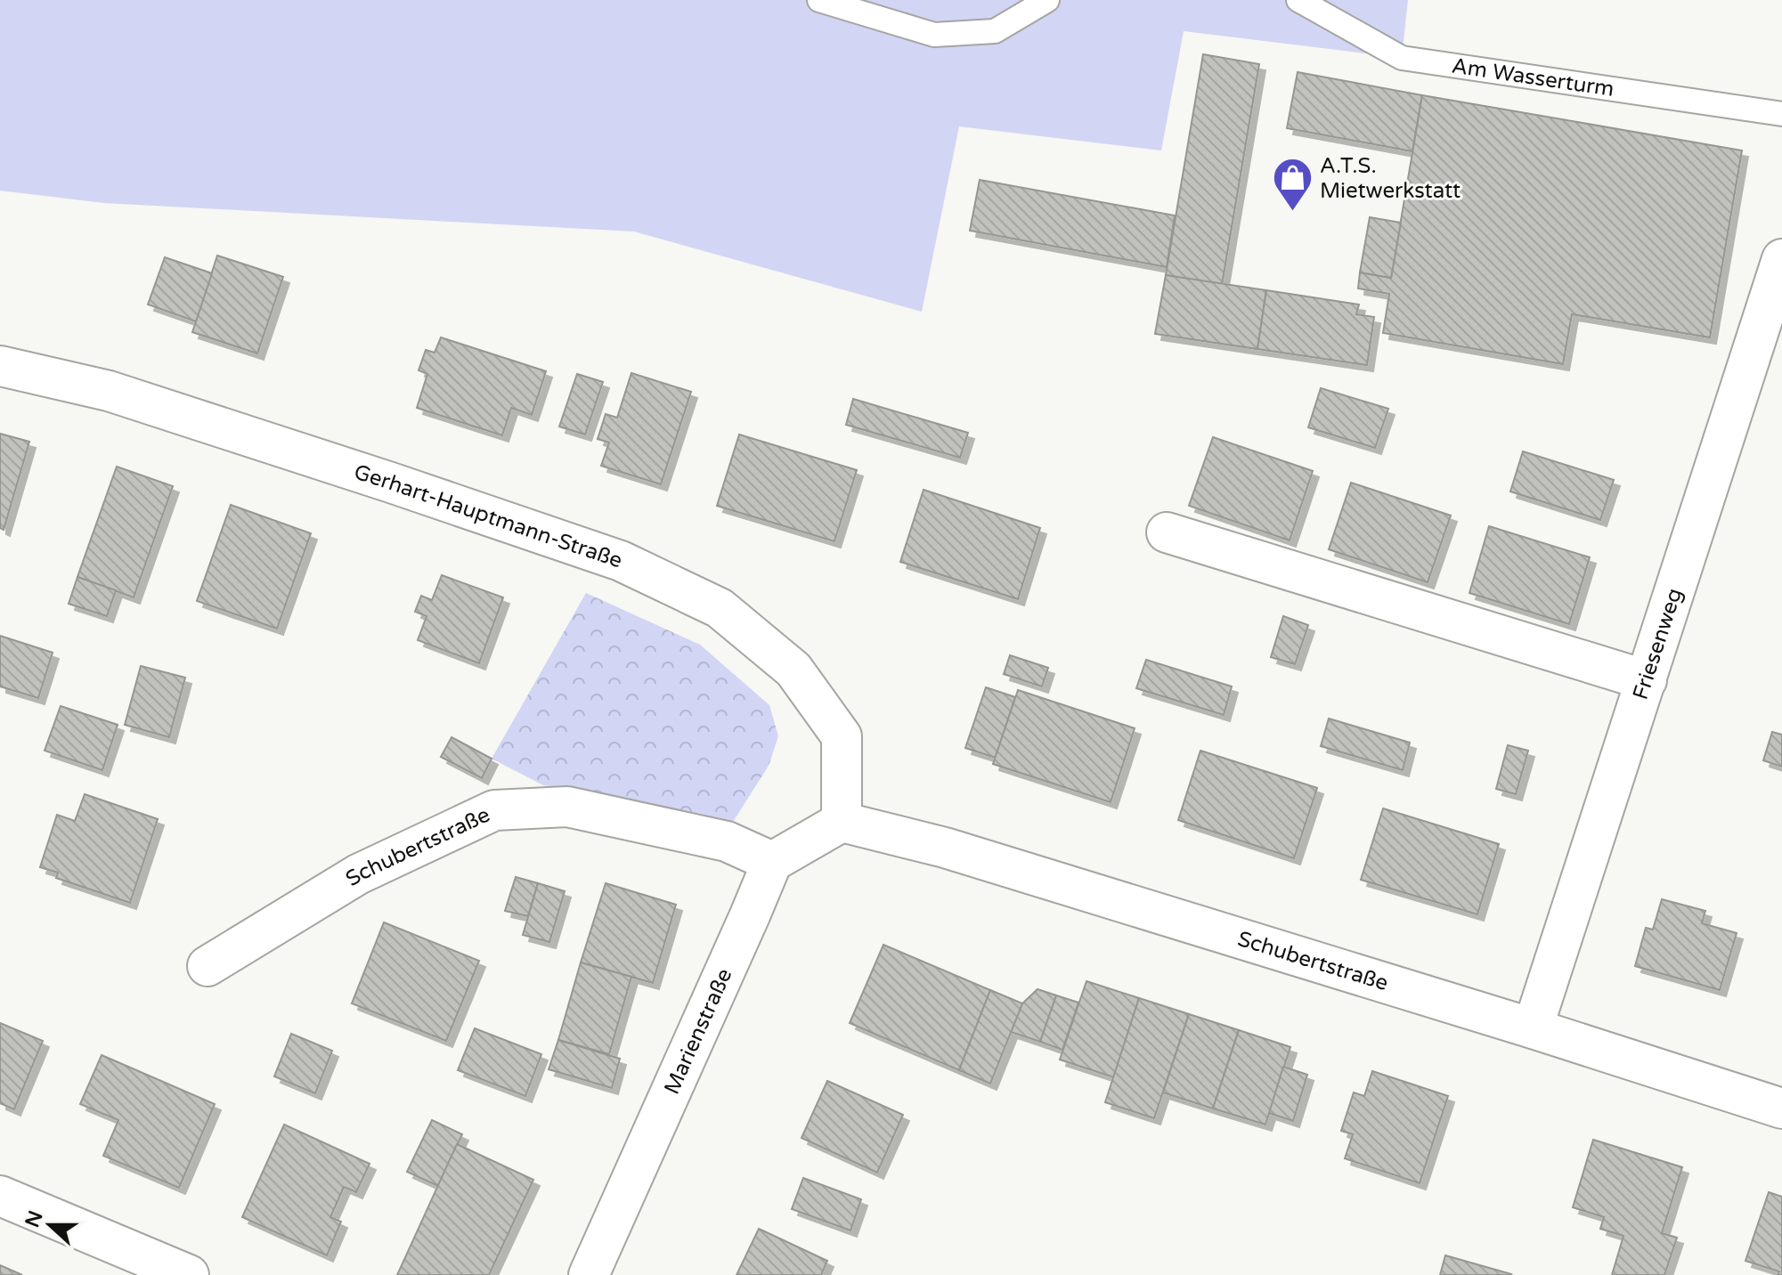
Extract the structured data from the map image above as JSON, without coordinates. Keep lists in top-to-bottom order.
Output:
{
  "streets": {
    "street": [
      "Gerhart-Hauptmann-Straße",
      "Friesenweg",
      "Schubertstraße",
      "Marienstraße"
    ],
    "lane": ["Am Wasserturm"]
  },
  "crossings": [
    ["Gerhart-Hauptmann-Straße", "Schubertstraße"],
    ["Friesenweg", "Schubertstraße"],
    ["Schubertstraße", "Marienstraße"]
  ],
  "places": {
    "shop": ["A.T.S. Mietwerkstatt"]
  },
  "north": "left"
}
